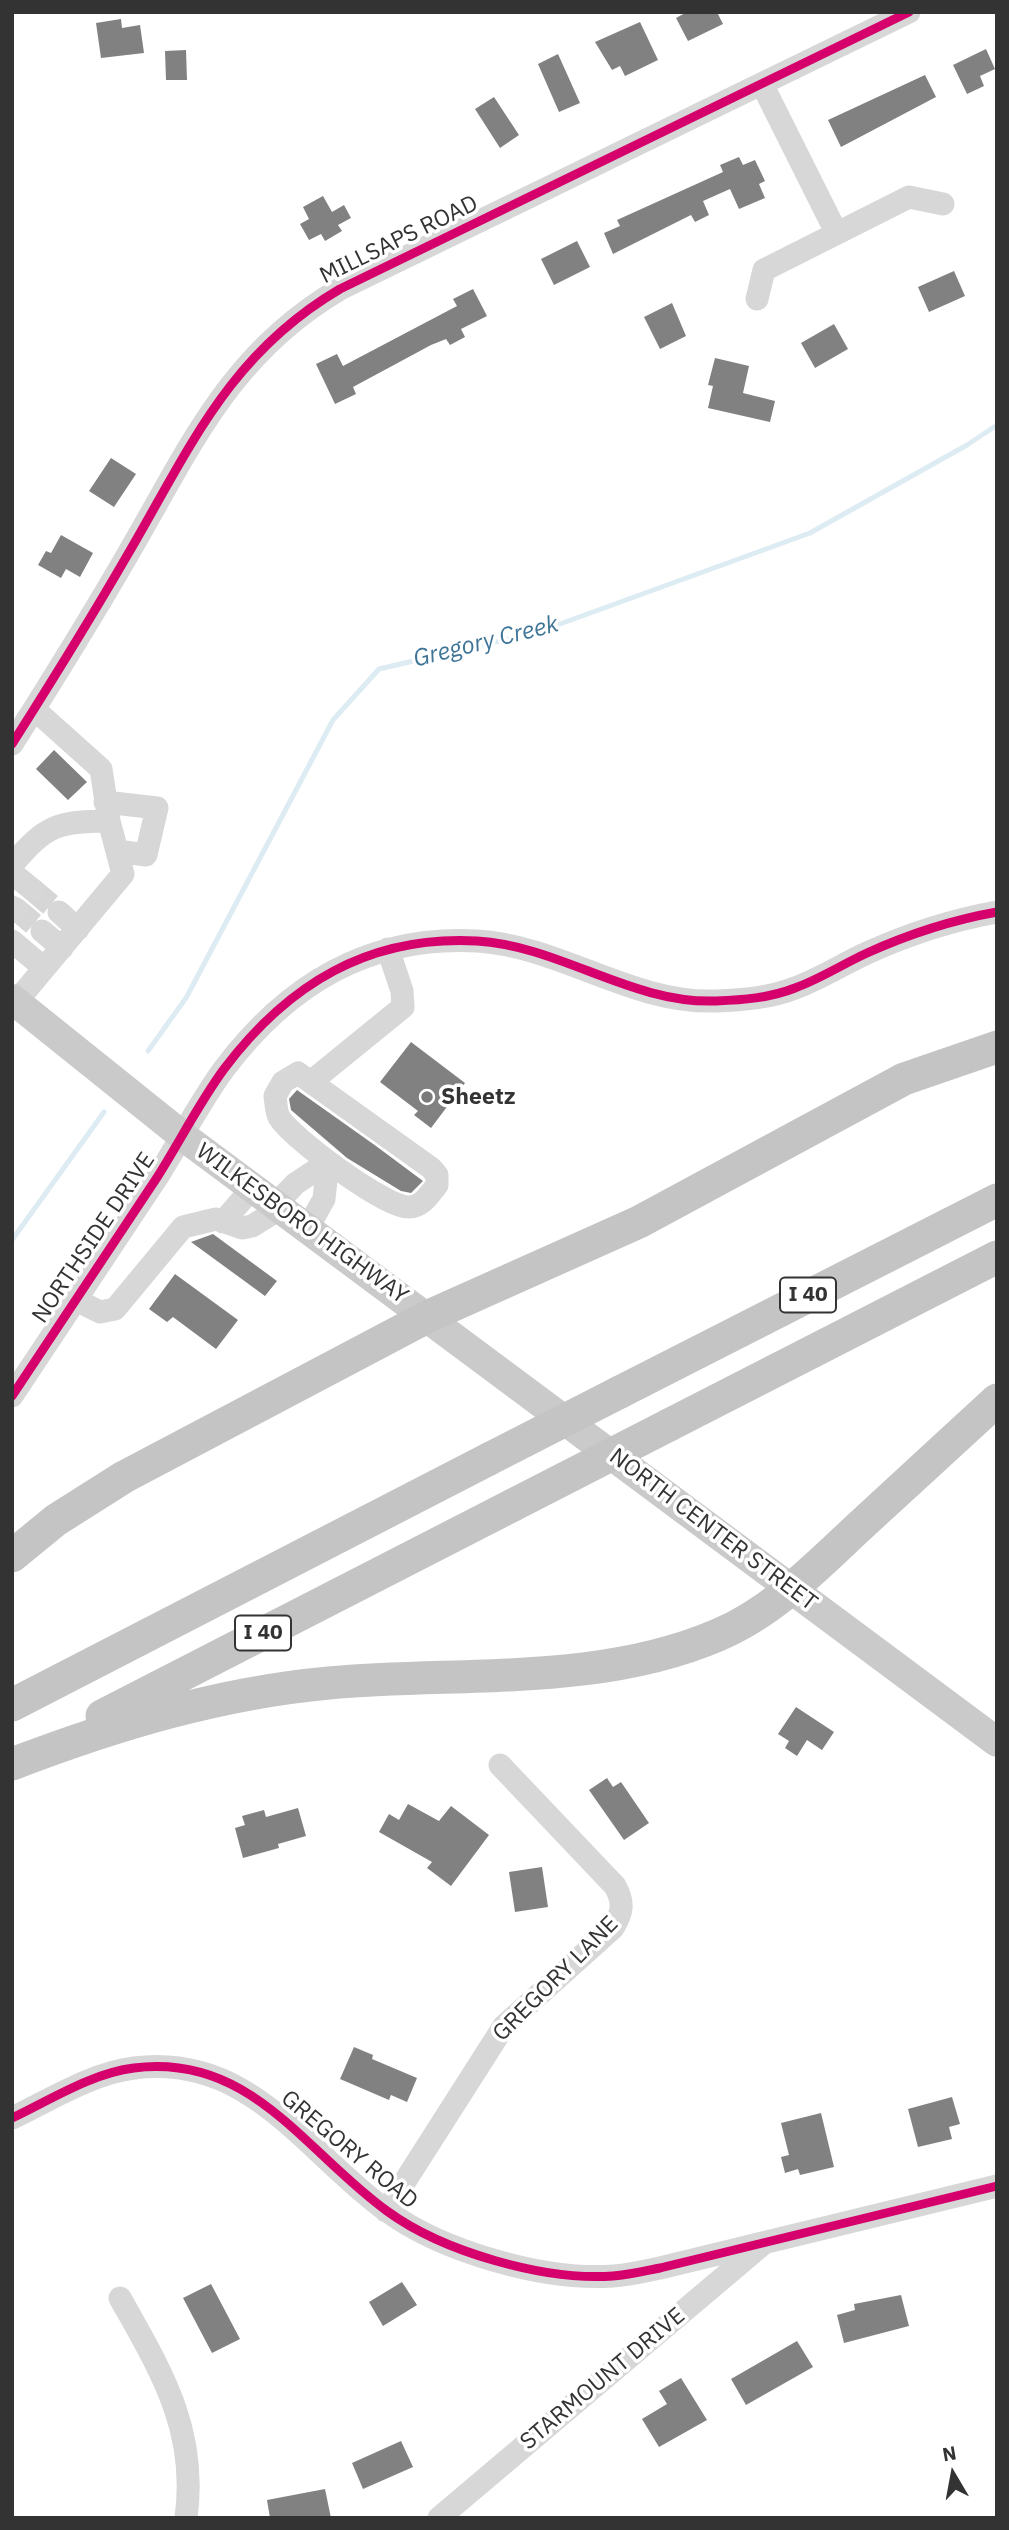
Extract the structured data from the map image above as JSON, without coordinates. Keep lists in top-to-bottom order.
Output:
{
  "streets": {
    "highway": ["I 40"],
    "main road": ["WILKESBORO HIGHWAY", "NORTH CENTER STREET"],
    "street": [
      "MILLSAPS ROAD",
      "NORTHSIDE DRIVE",
      "GREGORY LANE",
      "GREGORY ROAD",
      "STARMOUNT DRIVE"
    ]
  },
  "crossings": [
    ["WILKESBORO HIGHWAY", "NORTHSIDE DRIVE"],
    ["WILKESBORO HIGHWAY", "NORTH CENTER STREET"],
    ["GREGORY LANE", "GREGORY ROAD"],
    ["GREGORY ROAD", "STARMOUNT DRIVE"]
  ],
  "water": ["Gregory Creek"],
  "places": ["Sheetz"],
  "north": "top"
}
